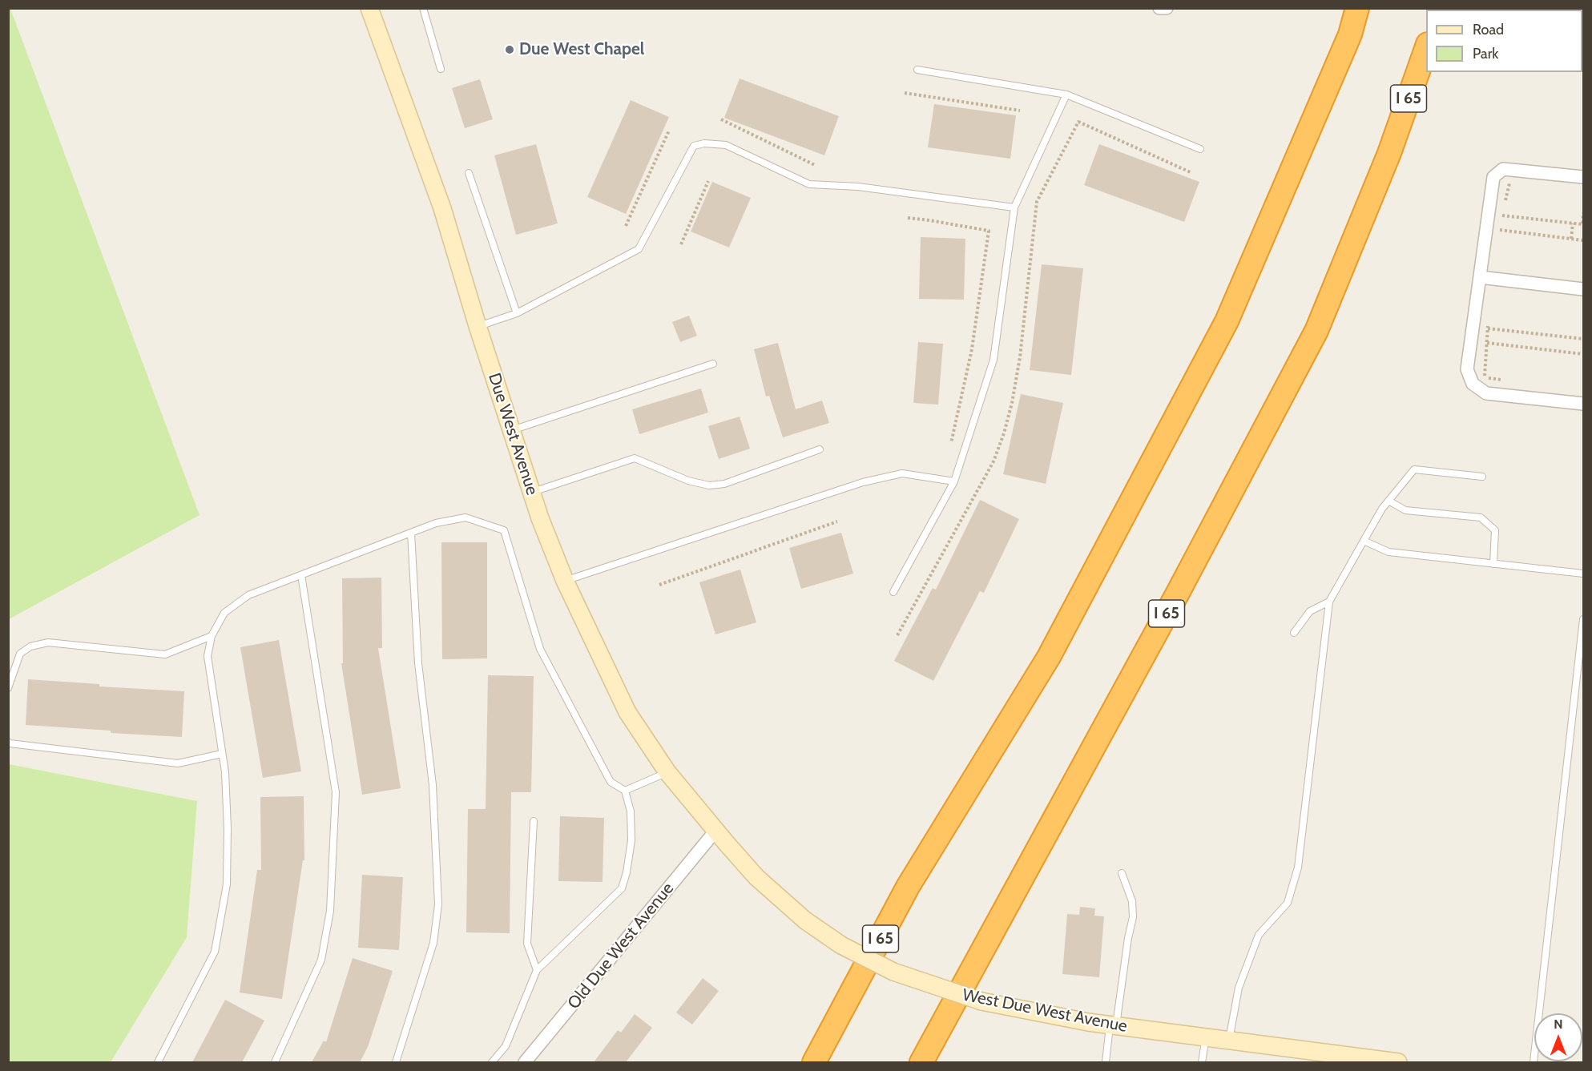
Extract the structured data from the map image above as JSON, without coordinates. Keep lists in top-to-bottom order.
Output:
{
  "streets": {
    "highway": ["I 65"],
    "main road": ["Due West Avenue", "West Due West Avenue"],
    "street": ["Old Due West Avenue"]
  },
  "crossings": [
    ["Due West Avenue", "Old Due West Avenue"],
    ["Due West Avenue", "West Due West Avenue"],
    ["Old Due West Avenue", "West Due West Avenue"]
  ],
  "places": ["Due West Chapel"],
  "legend": ["Road", "Park"],
  "north": "top"
}
